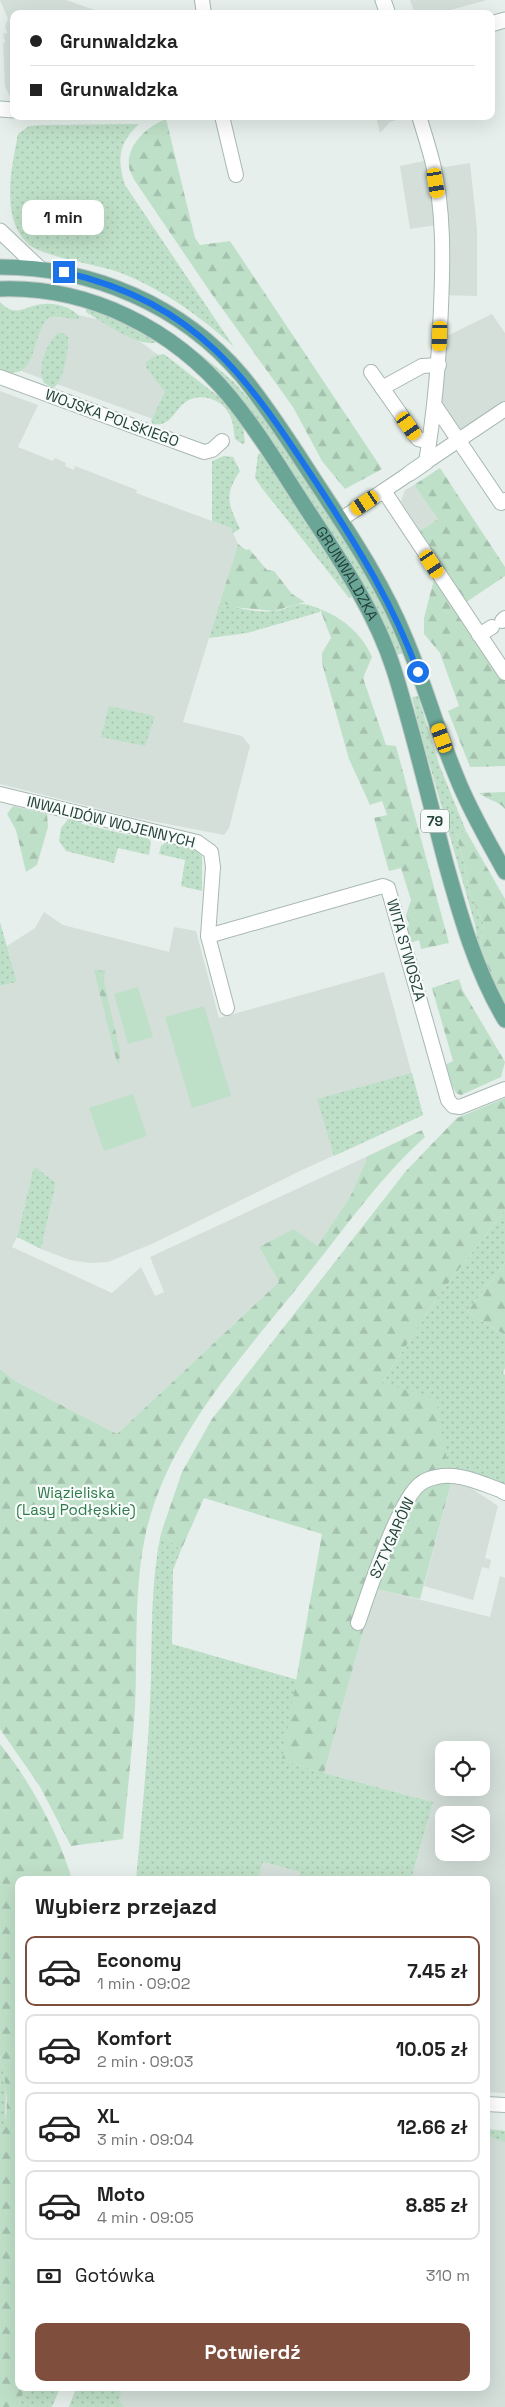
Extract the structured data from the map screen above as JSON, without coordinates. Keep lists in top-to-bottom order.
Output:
{
  "streets": {
    "main road": ["GRUNWALDZKA", "79"],
    "street": [
      "WOJSKA POLSKIEGO",
      "INWALIDÓW WOJENNYCH",
      "WITA STWOSZA",
      "SZTYGARÓW"
    ]
  },
  "crossings": [
    ["INWALIDÓW WOJENNYCH", "WITA STWOSZA"]
  ],
  "parks": ["Wiązieliska (Lasy Podłęskie)"],
  "page": {
    "banner": ["Grunwaldzka", "Grunwaldzka"],
    "bubble": "1 min",
    "heading": "Wybierz przejazd",
    "list": [
      {
        "name": "Economy",
        "note": "1 min · 09:02",
        "value": "7.45 zł"
      },
      {
        "name": "Komfort",
        "note": "2 min · 09:03",
        "value": "10.05 zł"
      },
      {
        "name": "XL",
        "note": "3 min · 09:04",
        "value": "12.66 zł"
      },
      {
        "name": "Moto",
        "note": "4 min · 09:05",
        "value": "8.85 zł"
      }
    ],
    "pay": ["Gotówka", "310 m"],
    "buttons": "Potwierdź"
  }
}
